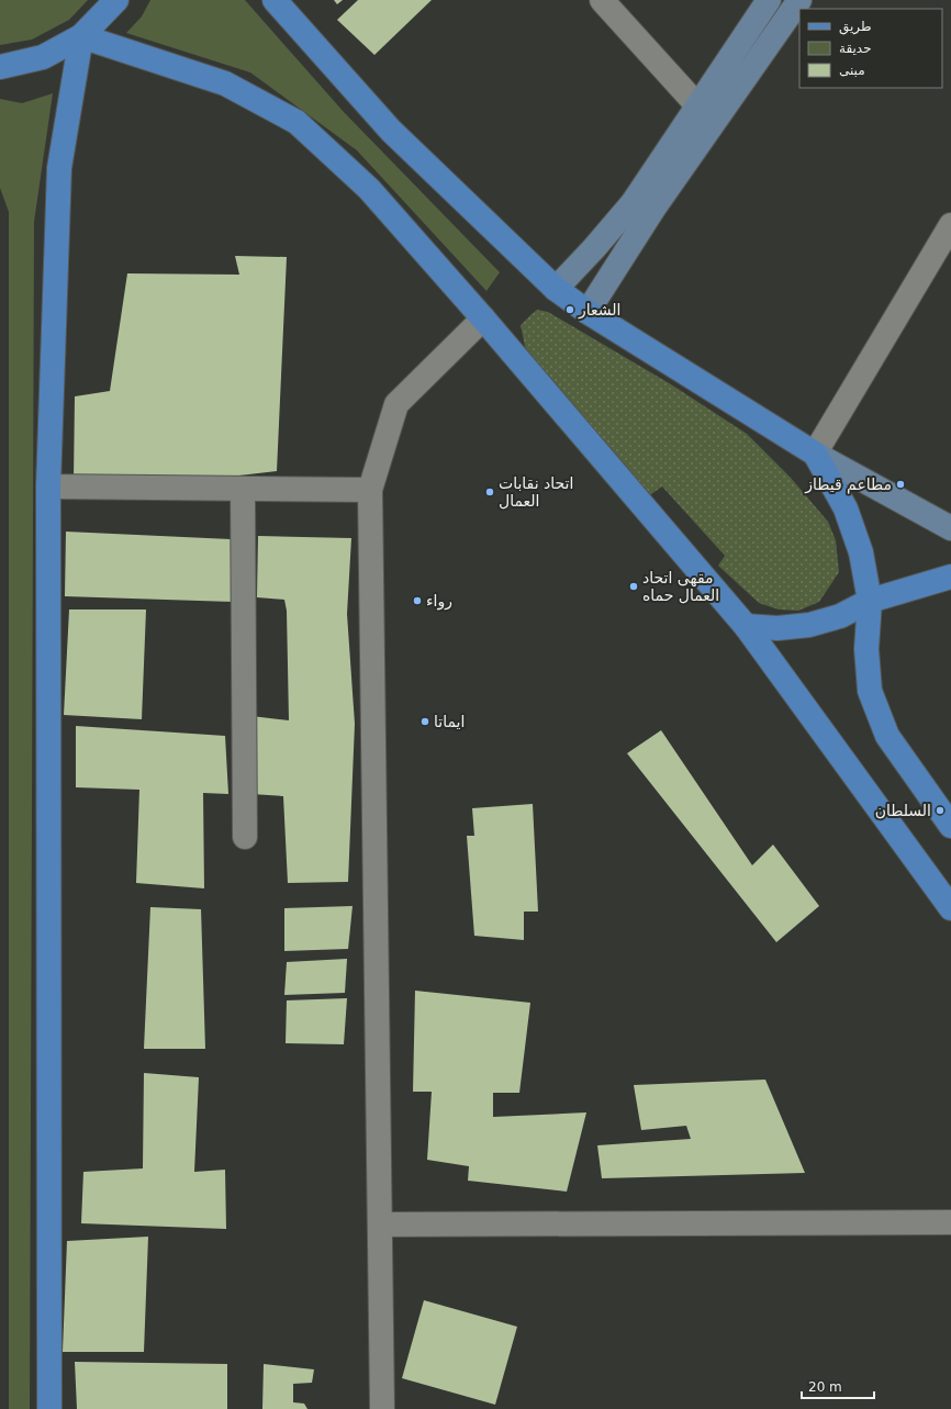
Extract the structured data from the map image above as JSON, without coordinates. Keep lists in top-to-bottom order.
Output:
{
  "places": [
    "الشعار",
    "مطاعم قيطاز",
    "اتحاد نقابات العمال",
    "مقهى اتحاد العمال حماه",
    "رواء",
    "ايماتا",
    "السلطان"
  ],
  "legend": ["طريق", "حديقة", "مبنى"],
  "scale_bar": "20 m"
}
